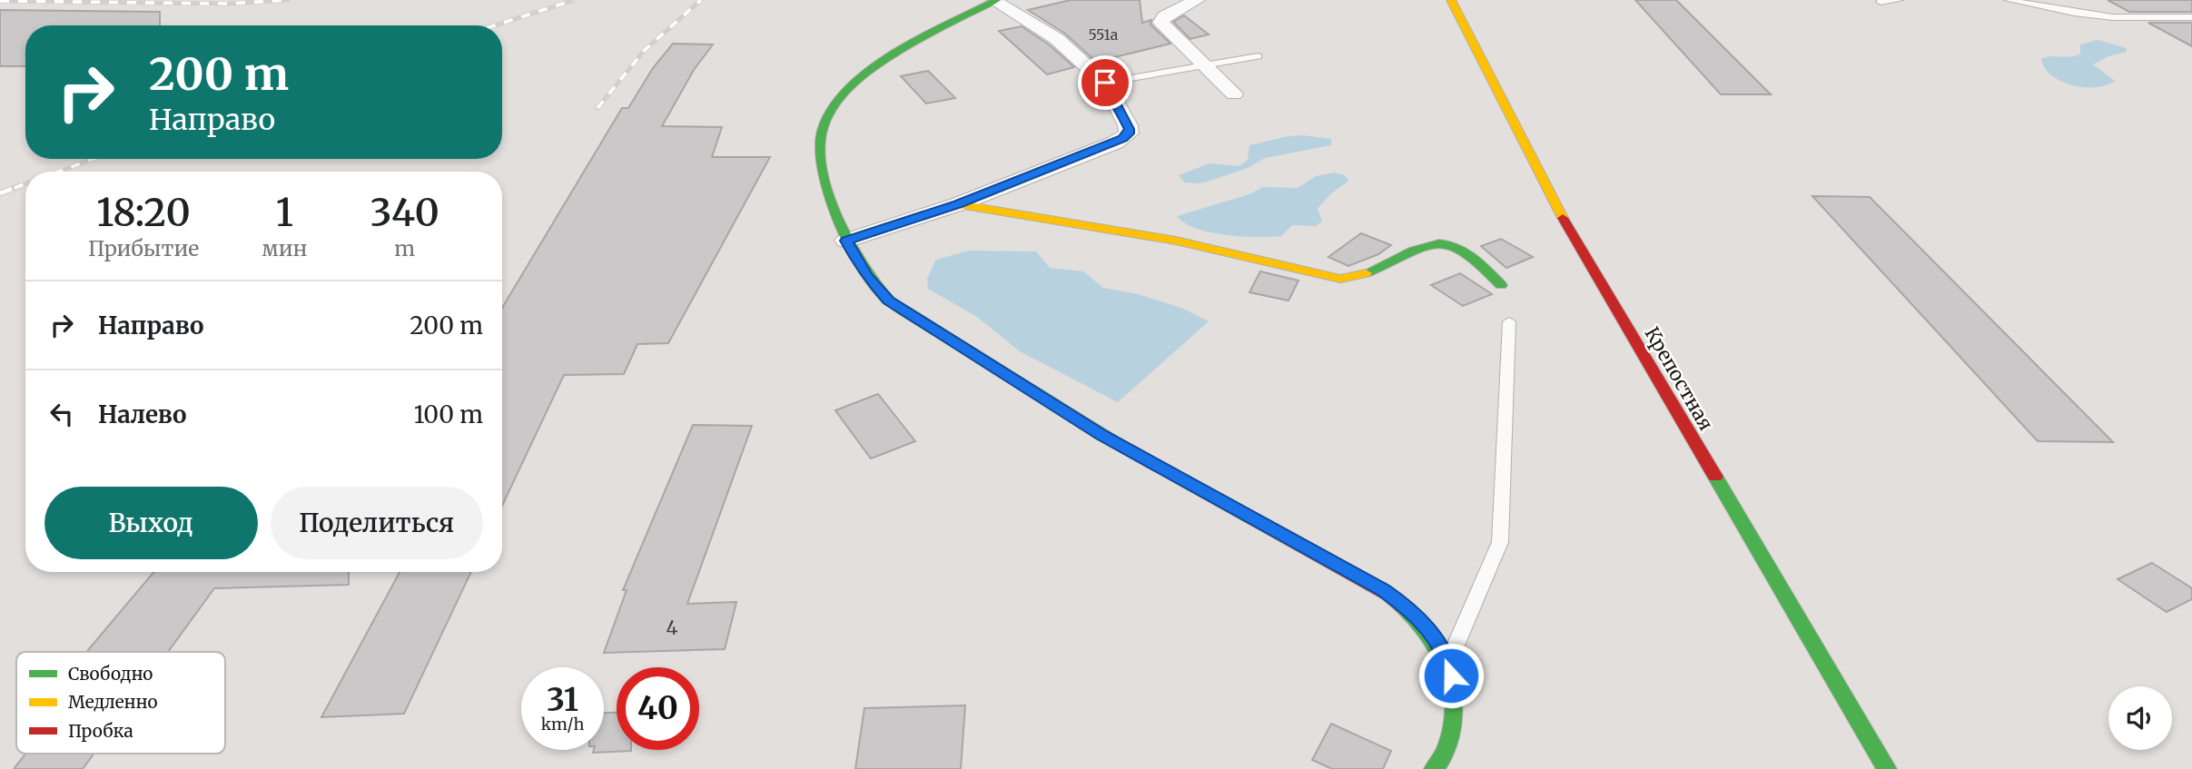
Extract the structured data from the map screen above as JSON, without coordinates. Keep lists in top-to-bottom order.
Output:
{
  "streets": {
    "street": ["Крепостная"]
  },
  "house_numbers": ["551а", "4"],
  "legend": ["Свободно", "Медленно", "Пробка"],
  "page": {
    "turn": ["200 m", "Направо"],
    "eta": [
      "18:20",
      "Прибытие",
      "1",
      "мин",
      "340",
      "m"
    ],
    "list": [
      {
        "name": "Направо",
        "value": "200 m"
      },
      {
        "name": "Налево",
        "value": "100 m"
      }
    ],
    "buttons": ["Выход", "Поделиться"],
    "speed": "31 km/h",
    "limit": "40"
  }
}
